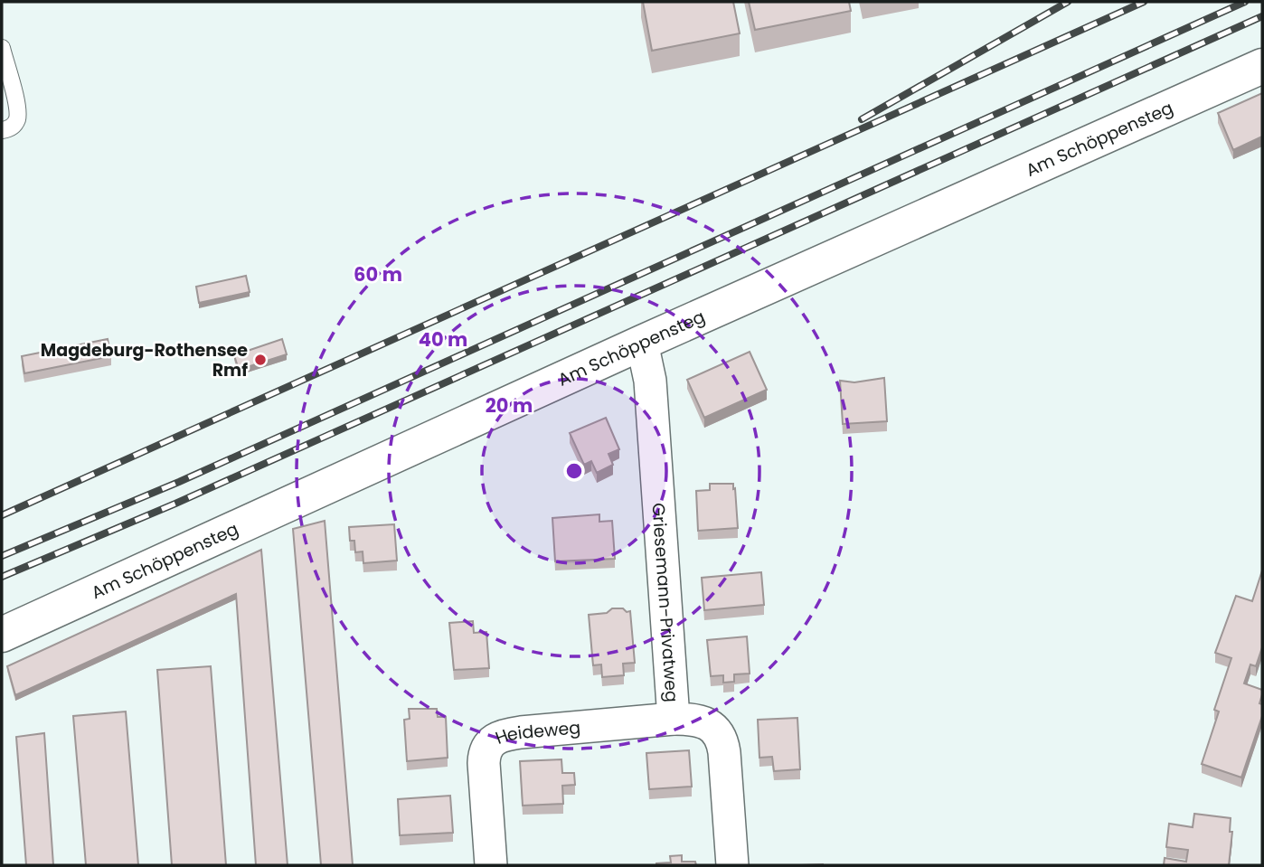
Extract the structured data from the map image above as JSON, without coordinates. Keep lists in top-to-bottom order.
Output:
{
  "streets": {
    "street": ["Am Schöppensteg", "Griesemann-Privatweg", "Heideweg"]
  },
  "crossings": [
    ["Am Schöppensteg", "Griesemann-Privatweg"],
    ["Griesemann-Privatweg", "Heideweg"]
  ],
  "places": ["Magdeburg-Rothensee Rmf"],
  "rings": ["60 m", "40 m", "20 m"]
}
